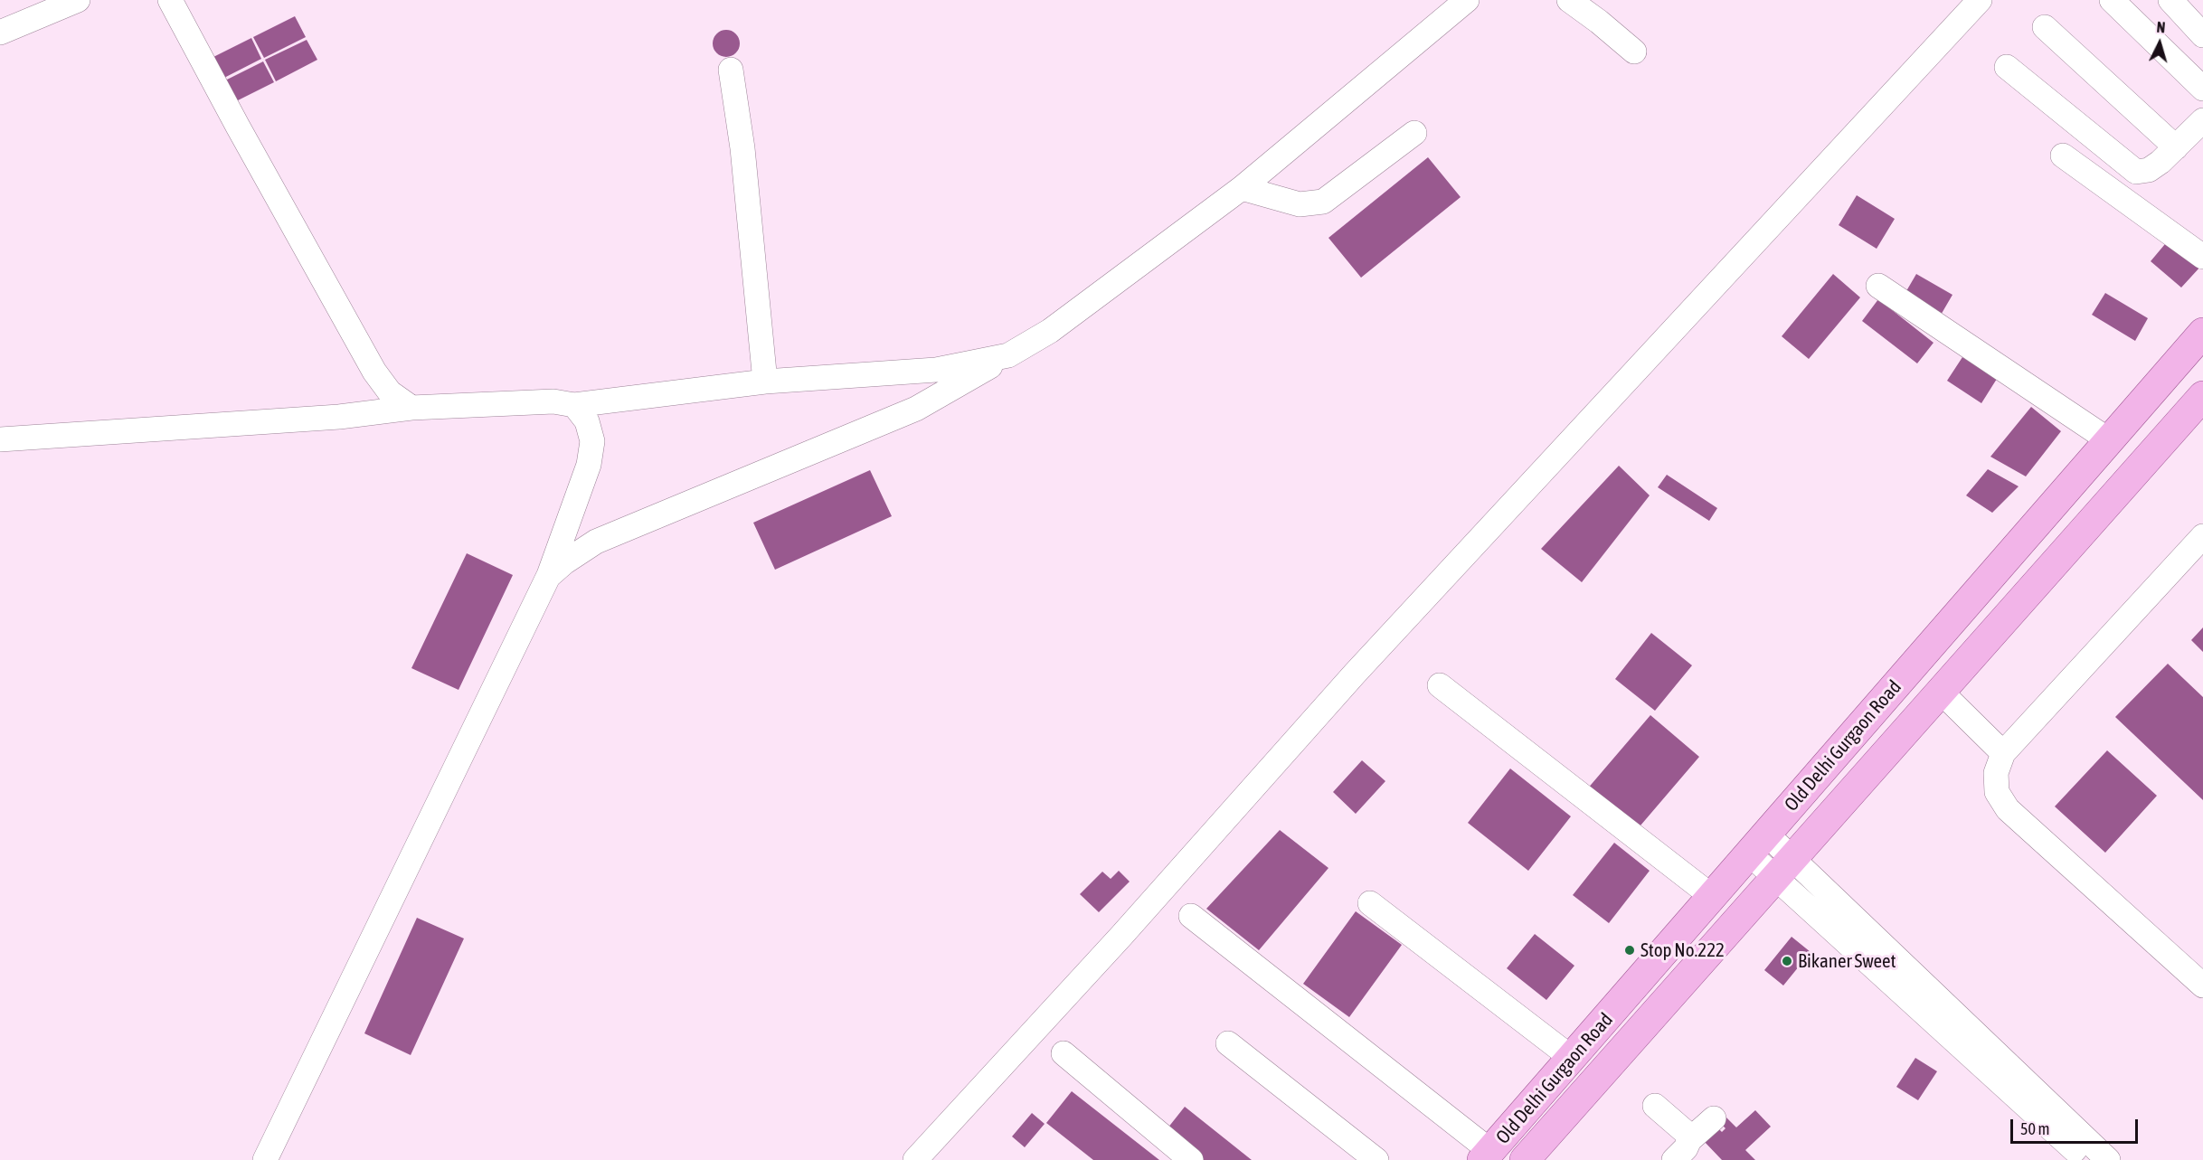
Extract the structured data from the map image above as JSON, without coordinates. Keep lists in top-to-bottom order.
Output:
{
  "streets": {
    "main road": ["Old Delhi Gurgaon Road"]
  },
  "places": ["Stop No.222", "Bikaner Sweet"],
  "scale_bar": "50 m",
  "north": "top"
}
